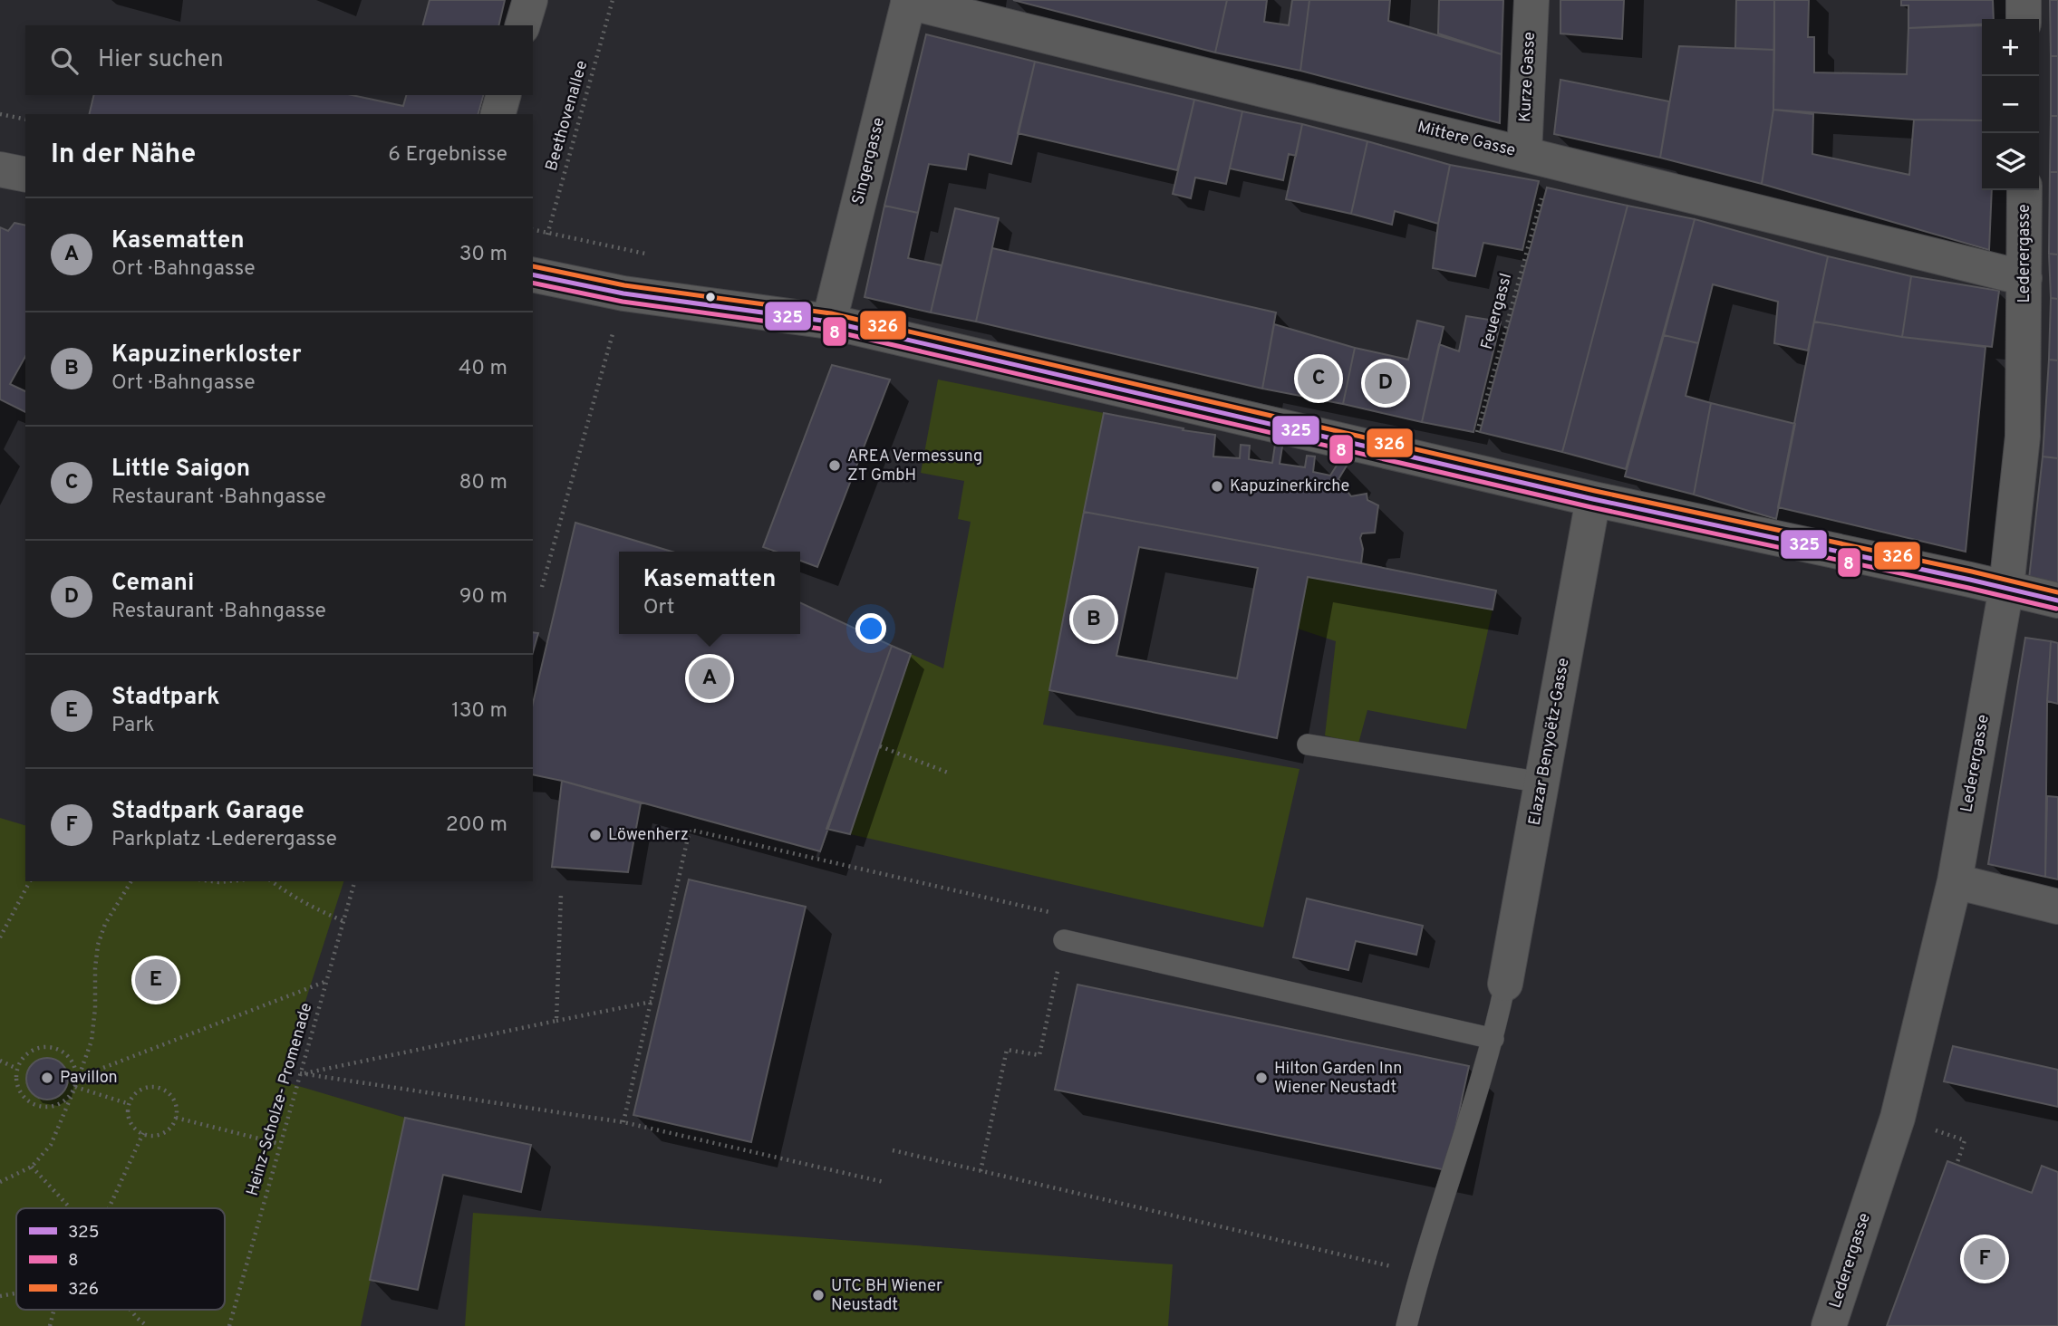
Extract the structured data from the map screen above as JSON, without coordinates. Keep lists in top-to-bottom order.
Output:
{
  "streets": {
    "street": [
      "Kurze Gasse",
      "Mittere Gasse",
      "Singergasse",
      "Lederergasse",
      "Elazar Benyoëtz-Gasse"
    ],
    "path": ["Beethovenallee", "Feuergassl", "Heinz-Scholze- Promenade"]
  },
  "crossings": [
    ["Kurze Gasse", "Mittere Gasse"],
    ["Kurze Gasse", "Feuergassl"],
    ["Mittere Gasse", "Singergasse"],
    ["Mittere Gasse", "Lederergasse"],
    ["Mittere Gasse", "Feuergassl"]
  ],
  "places": [
    "AREA Vermessung ZT GmbH",
    "Kapuzinerkirche",
    "Löwenherz",
    "Pavillon",
    "Hilton Garden Inn Wiener Neustadt",
    "UTC BH Wiener Neustadt"
  ],
  "lines": ["transit line 326", "transit line 325", "transit line 8"],
  "legend": ["325", "8", "326"],
  "page": {
    "map_buttons": ["+", "−"],
    "search": "Hier suchen",
    "heading": ["In der Nähe", "6 Ergebnisse"],
    "list": [
      {
        "mark": "A",
        "name": "Kasematten",
        "note": "Ort · Bahngasse",
        "value": "30 m"
      },
      {
        "mark": "B",
        "name": "Kapuzinerkloster",
        "note": "Ort · Bahngasse",
        "value": "40 m"
      },
      {
        "mark": "C",
        "name": "Little Saigon",
        "note": "Restaurant · Bahngasse",
        "value": "80 m"
      },
      {
        "mark": "D",
        "name": "Cemani",
        "note": "Restaurant · Bahngasse",
        "value": "90 m"
      },
      {
        "mark": "E",
        "name": "Stadtpark",
        "note": "Park",
        "value": "130 m"
      },
      {
        "mark": "F",
        "name": "Stadtpark Garage",
        "note": "Parkplatz · Lederergasse",
        "value": "200 m"
      }
    ],
    "pins": [
      "C",
      "D",
      "B",
      "A",
      "E",
      "F"
    ],
    "popup": ["Kasematten", "Ort"]
  }
}
